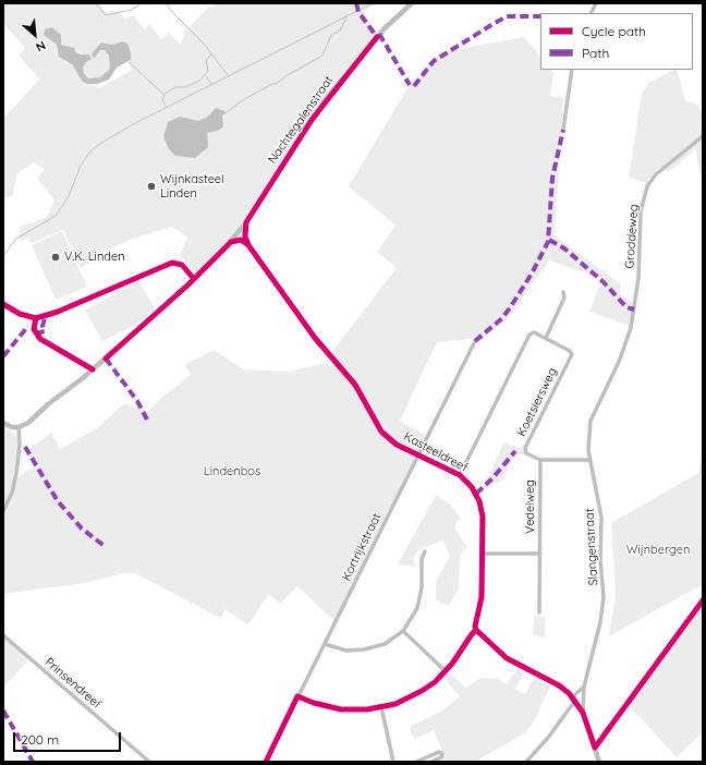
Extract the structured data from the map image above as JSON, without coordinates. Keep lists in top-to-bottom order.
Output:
{
  "streets": {
    "street": [
      "Nachtegalenstraat",
      "Groddeweg",
      "Koetsiersweg",
      "Kasteeldreef",
      "Vedelweg",
      "Kortrijkstraat",
      "Slangenstraat",
      "Prinsendreef"
    ]
  },
  "crossings": [
    ["Nachtegalenstraat", "Kasteeldreef"],
    ["Groddeweg", "Slangenstraat"],
    ["Koetsiersweg", "Vedelweg"],
    ["Kasteeldreef", "Kortrijkstraat"]
  ],
  "parks": ["Lindenbos", "Wijnbergen"],
  "places": ["Wijnkasteel Linden", "V.K. Linden"],
  "legend": ["Cycle path", "Path"],
  "scale_bar": "200 m",
  "north": "bottom right"
}
